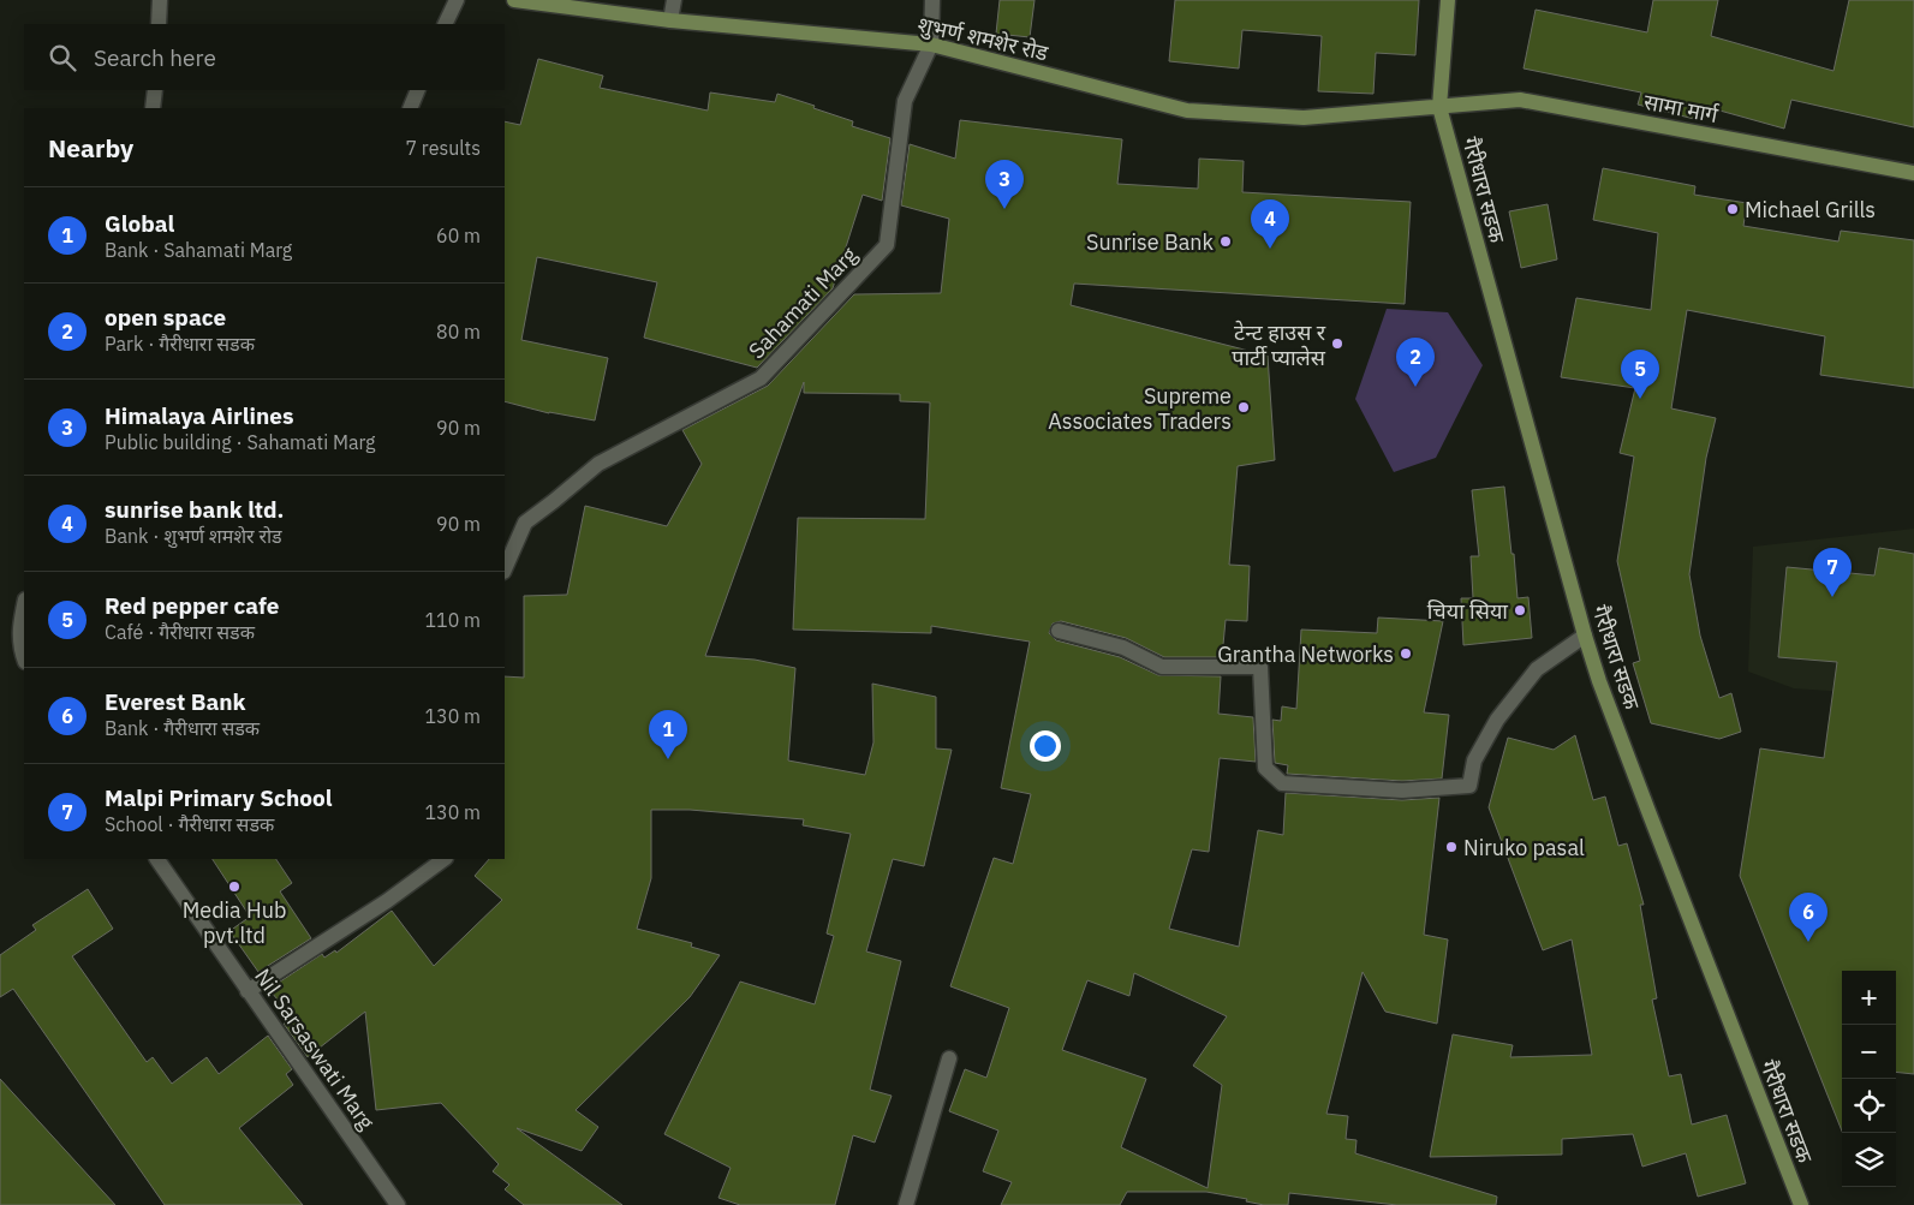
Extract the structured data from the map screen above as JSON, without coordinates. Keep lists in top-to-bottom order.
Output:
{
  "streets": {
    "main road": ["शुभर्ण शमशेर रोड", "सामा मार्ग", "गैरीधारा सडक"],
    "street": ["Sahamati Marg", "Nil Sarsaswati Marg"]
  },
  "crossings": [
    ["शुभर्ण शमशेर रोड", "सामा मार्ग"],
    ["शुभर्ण शमशेर रोड", "गैरीधारा सडक"],
    ["शुभर्ण शमशेर रोड", "Sahamati Marg"],
    ["सामा मार्ग", "गैरीधारा सडक"]
  ],
  "places": [
    "Michael Grills",
    "Sunrise Bank",
    "टेन्ट हाउस र पार्टी प्यालेस",
    "Supreme Associates Traders",
    "चिया सिया",
    "Grantha Networks",
    "Niruko pasal",
    "Media Hub pvt.ltd"
  ],
  "page": {
    "search": "Search here",
    "heading": ["Nearby", "7 results"],
    "pins": [
      "3",
      "4",
      "2",
      "5",
      "7",
      "1",
      "6"
    ],
    "list": [
      {
        "mark": "1",
        "name": "Global",
        "note": "Bank · Sahamati Marg",
        "value": "60 m"
      },
      {
        "mark": "2",
        "name": "open space",
        "note": "Park · गैरीधारा सडक",
        "value": "80 m"
      },
      {
        "mark": "3",
        "name": "Himalaya Airlines",
        "note": "Public building · Sahamati Marg",
        "value": "90 m"
      },
      {
        "mark": "4",
        "name": "sunrise bank ltd.",
        "note": "Bank · शुभर्ण शमशेर रोड",
        "value": "90 m"
      },
      {
        "mark": "5",
        "name": "Red pepper cafe",
        "note": "Café · गैरीधारा सडक",
        "value": "110 m"
      },
      {
        "mark": "6",
        "name": "Everest Bank",
        "note": "Bank · गैरीधारा सडक",
        "value": "130 m"
      },
      {
        "mark": "7",
        "name": "Malpi Primary School",
        "note": "School · गैरीधारा सडक",
        "value": "130 m"
      }
    ],
    "map_buttons": ["+", "−"]
  }
}
